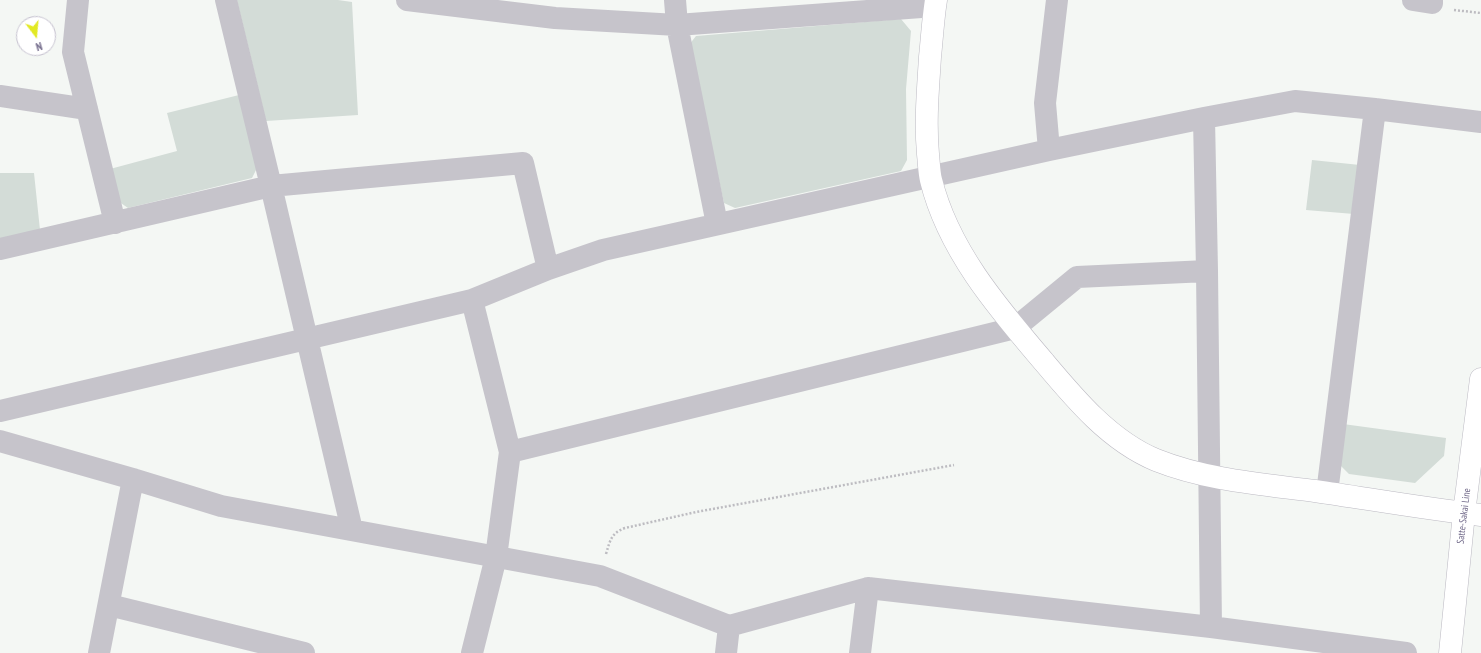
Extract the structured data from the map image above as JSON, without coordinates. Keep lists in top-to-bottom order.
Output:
{
  "streets": {
    "street": ["Satte-Sakai Line"]
  },
  "north": "bottom"
}
